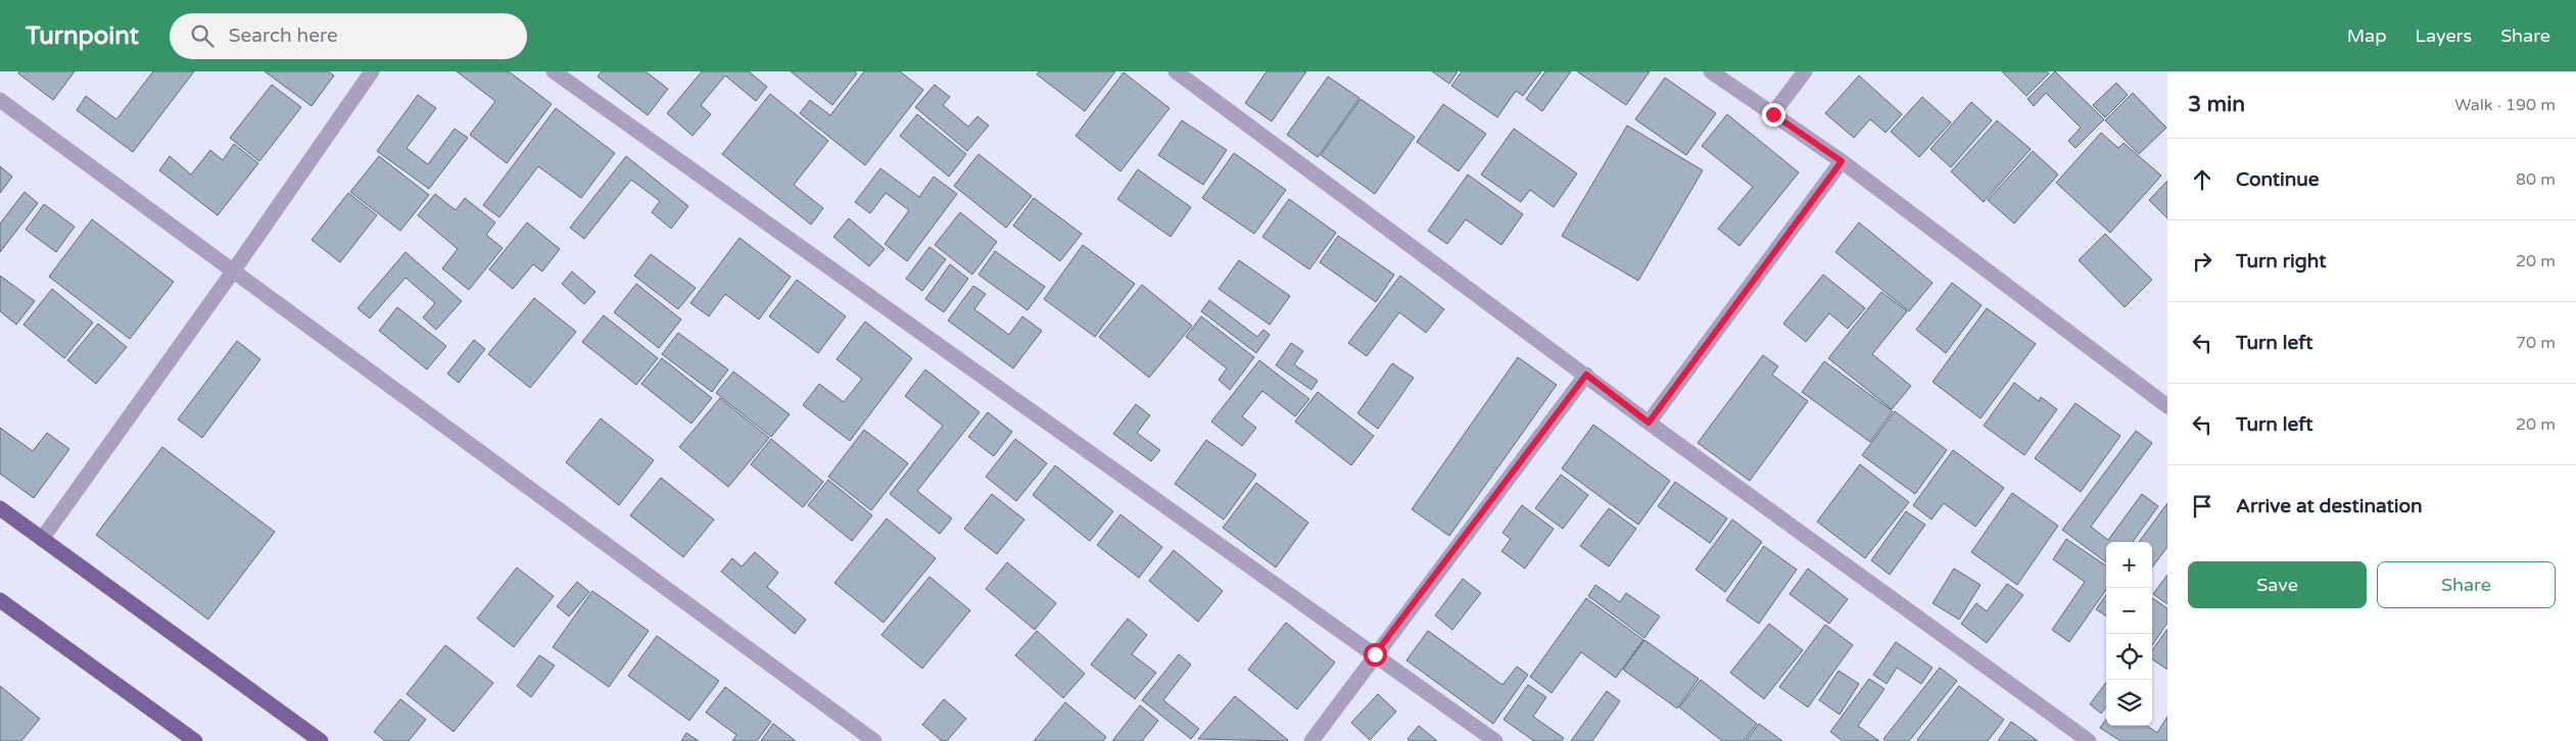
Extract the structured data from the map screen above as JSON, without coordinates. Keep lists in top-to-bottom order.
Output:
{
  "page": {
    "header": "Turnpoint",
    "search": "Search here",
    "nav": ["Map", "Layers", "Share"],
    "heading": ["3 min", "Walk · 190 m"],
    "list": [
      ["Continue", "80 m"],
      ["Turn right", "20 m"],
      ["Turn left", "70 m"],
      ["Turn left", "20 m"],
      "Arrive at destination"
    ],
    "map_buttons": ["+", "−"],
    "buttons": ["Save", "Share"]
  }
}
